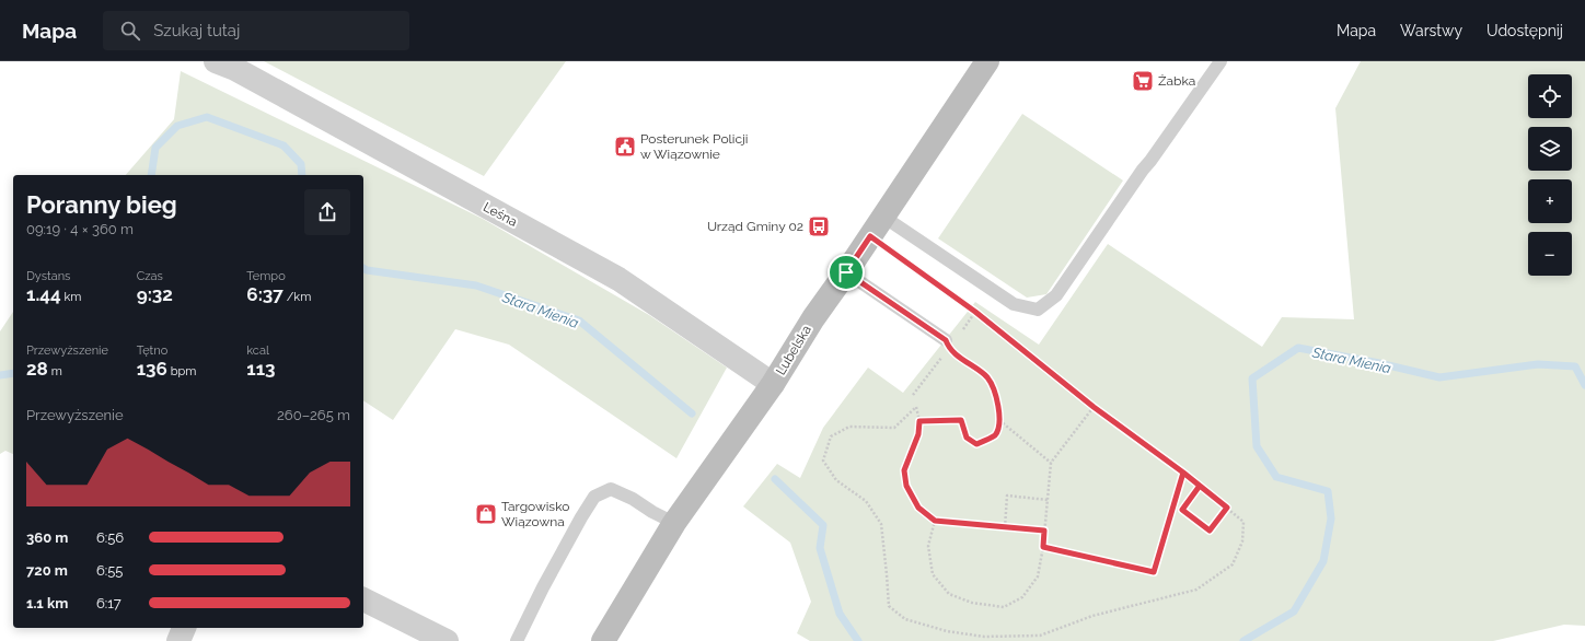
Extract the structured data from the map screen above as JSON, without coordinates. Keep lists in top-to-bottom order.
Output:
{
  "streets": {
    "main road": ["Lubelska"],
    "street": ["Leśna"]
  },
  "crossings": [
    ["Leśna", "Lubelska"]
  ],
  "water": ["Stara Mienia"],
  "places": {
    "supermarket": ["Żabka"],
    "public building": ["Posterunek Policji w Wiązownie"],
    "bus stop": ["Urząd Gminy 02"],
    "shop": ["Targowisko Wiązowna"]
  },
  "page": {
    "header": "Mapa",
    "search": "Szukaj tutaj",
    "nav": ["Mapa", "Warstwy", "Udostępnij"],
    "map_buttons": ["+", "−"],
    "heading": ["Poranny bieg", "09:19 · 4 × 360 m"],
    "stats": [
      ["Dystans", "1.44 km"],
      ["Czas", "9:32"],
      ["Tempo", "6:37 /km"],
      ["Przewyższenie", "28 m"],
      ["Tętno", "136 bpm"],
      ["kcal", "113"]
    ],
    "chart": ["Przewyższenie", "260–265 m"],
    "list": [
      {
        "name": "360 m",
        "note": "6:56"
      },
      {
        "name": "720 m",
        "note": "6:55"
      },
      {
        "name": "1.1 km",
        "note": "6:17"
      }
    ]
  }
}
